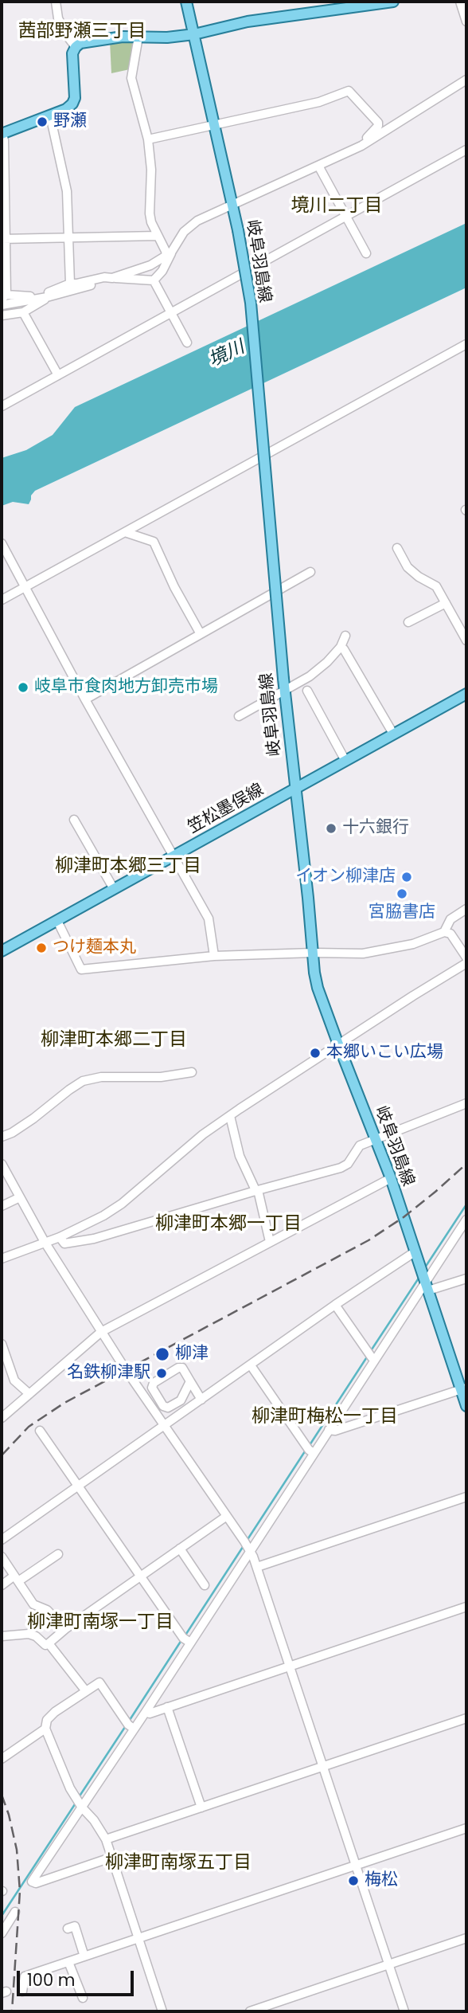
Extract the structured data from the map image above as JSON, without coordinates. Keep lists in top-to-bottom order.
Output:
{
  "streets": {
    "main road": ["岐阜羽島線", "笠松墨俣線"]
  },
  "crossings": [
    ["岐阜羽島線", "笠松墨俣線"]
  ],
  "districts": [
    "茜部野瀬三丁目",
    "境川二丁目",
    "柳津町本郷三丁目",
    "柳津町本郷二丁目",
    "柳津町本郷一丁目",
    "柳津町梅松一丁目",
    "柳津町南塚一丁目",
    "柳津町南塚五丁目"
  ],
  "water": ["境川"],
  "places": [
    "野瀬",
    "岐阜市食肉地方卸売市場",
    "十六銀行",
    "イオン柳津店",
    "宮脇書店",
    "つけ麺本丸",
    "本郷いこい広場",
    "柳津",
    "名鉄柳津駅",
    "梅松"
  ],
  "scale_bar": "100 m"
}
